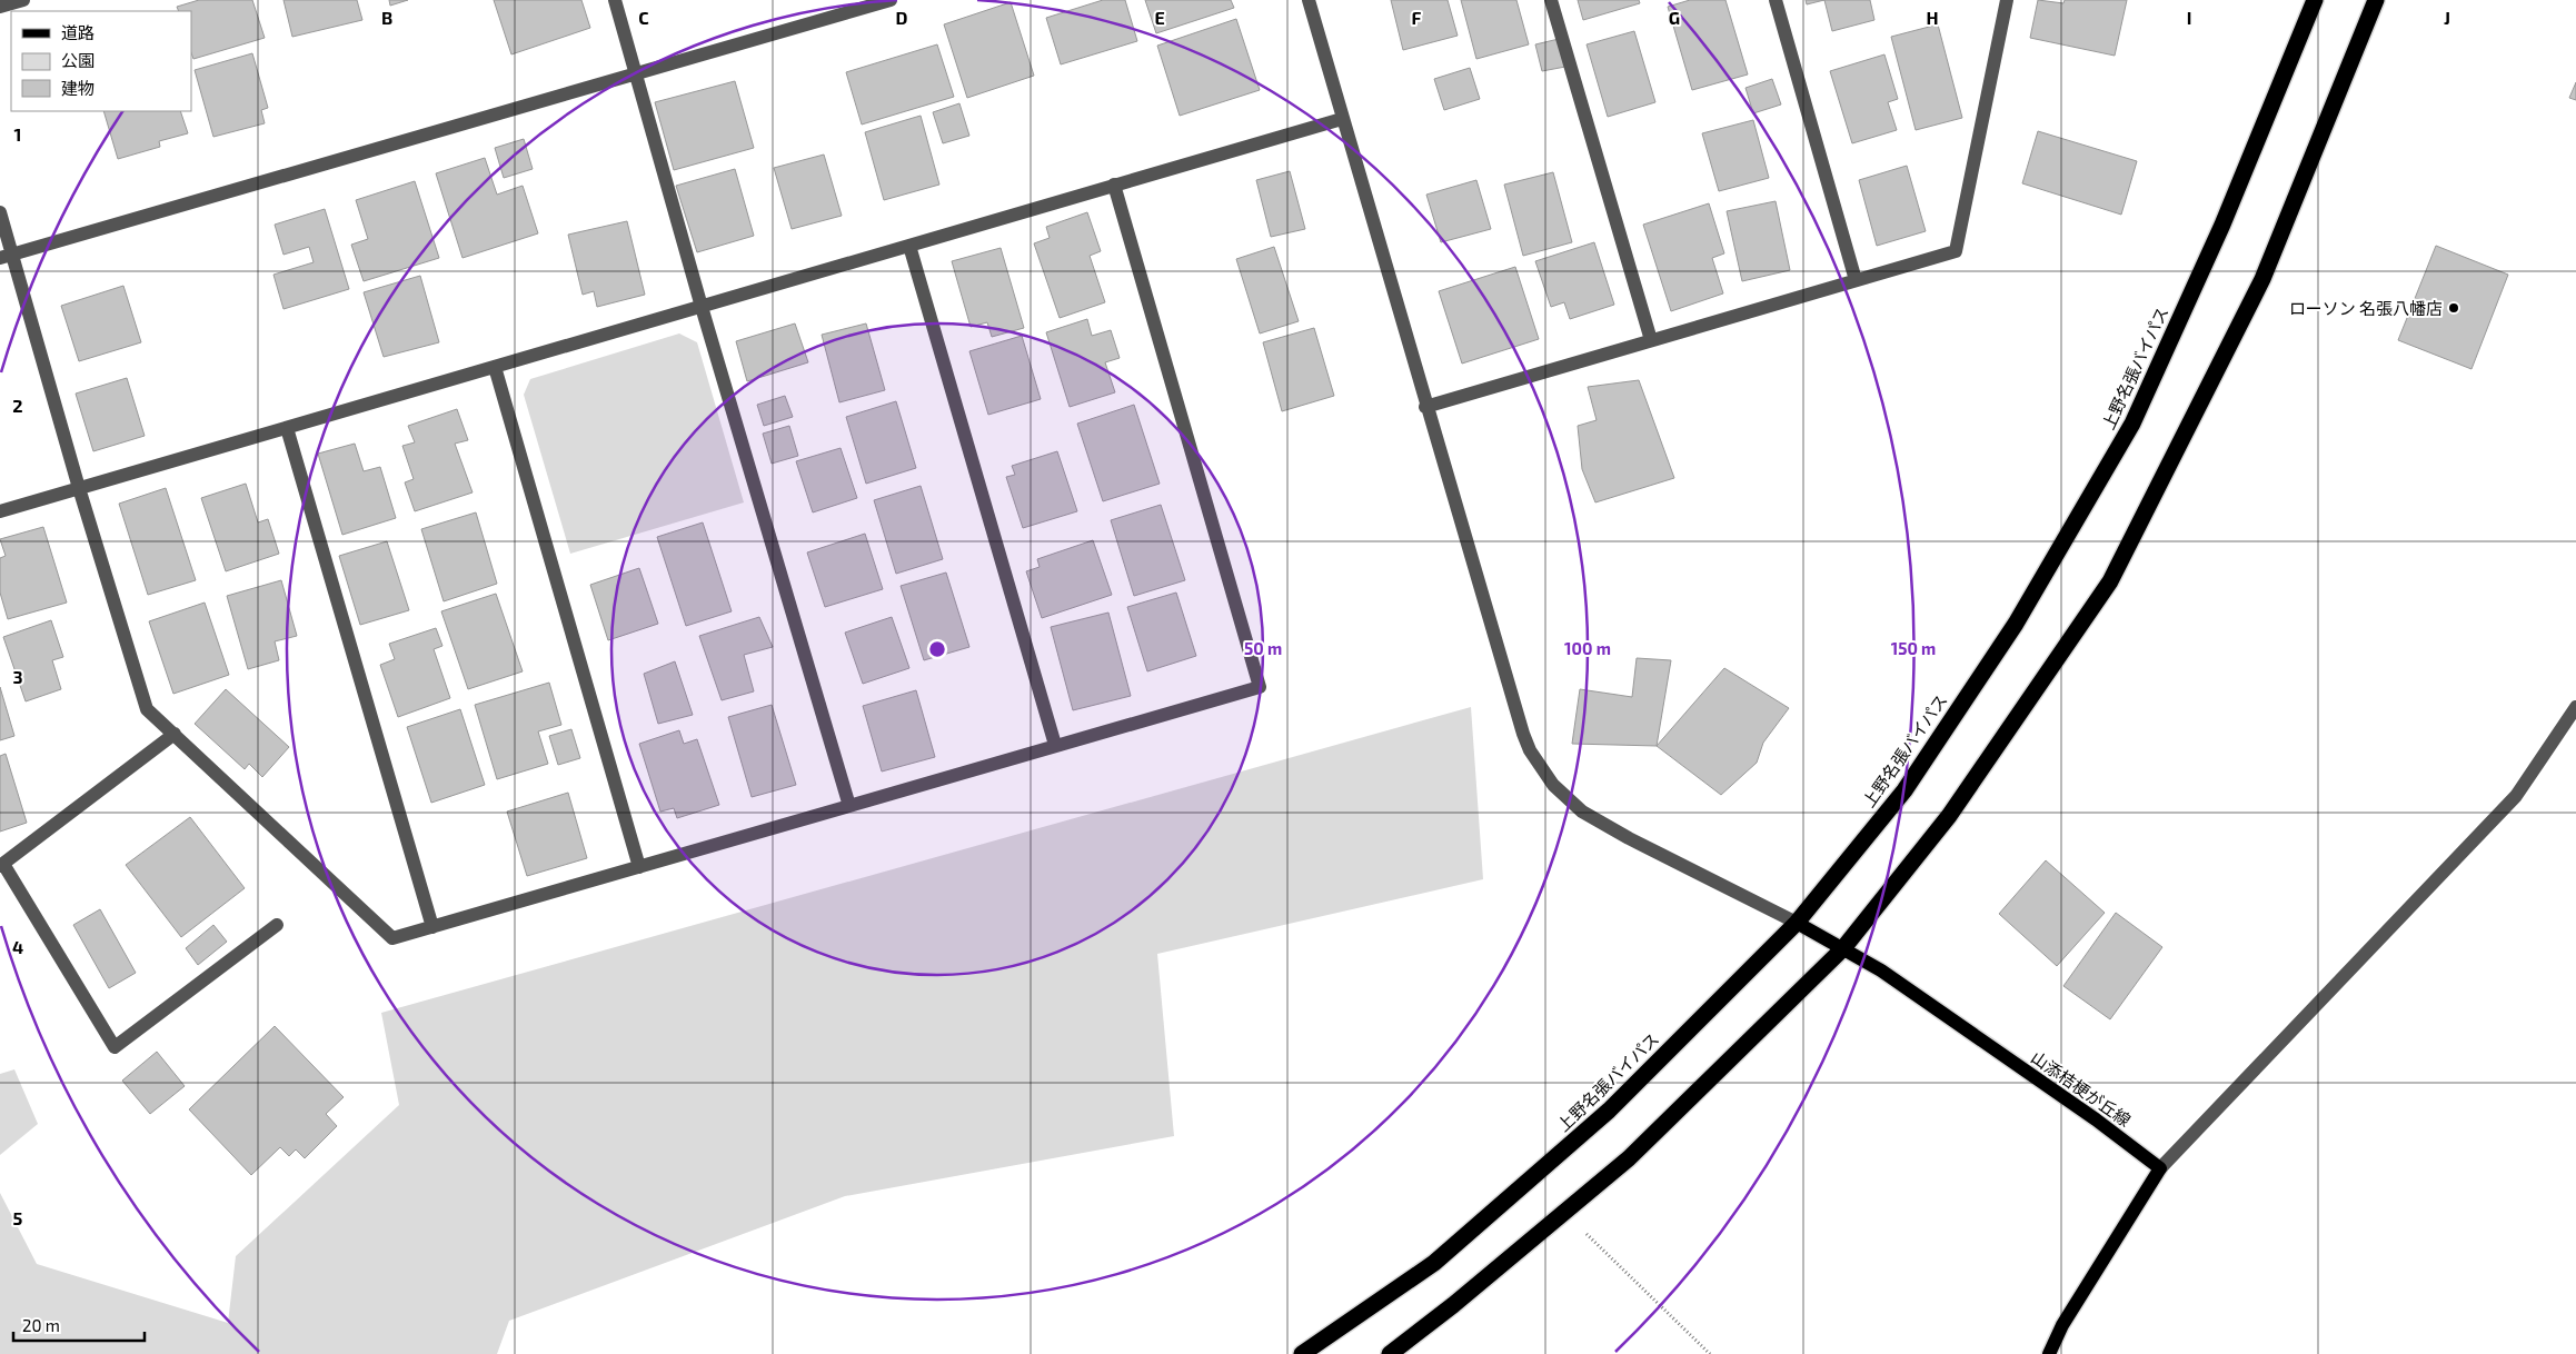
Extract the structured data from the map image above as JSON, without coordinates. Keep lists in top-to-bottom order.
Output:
{
  "streets": {
    "highway": ["上野名張バイパス"],
    "main road": ["山添桔梗が丘線"]
  },
  "crossings": [
    ["上野名張バイパス", "山添桔梗が丘線"]
  ],
  "places": ["ローソン 名張八幡店"],
  "legend": ["道路", "公園", "建物"],
  "scale_bar": "20 m",
  "grid": {
    "columns": [
      "B",
      "C",
      "D",
      "E",
      "F",
      "G",
      "H",
      "I",
      "J"
    ],
    "rows": [
      "1",
      "2",
      "3",
      "4",
      "5"
    ]
  },
  "rings": ["50 m", "100 m", "150 m"]
}
